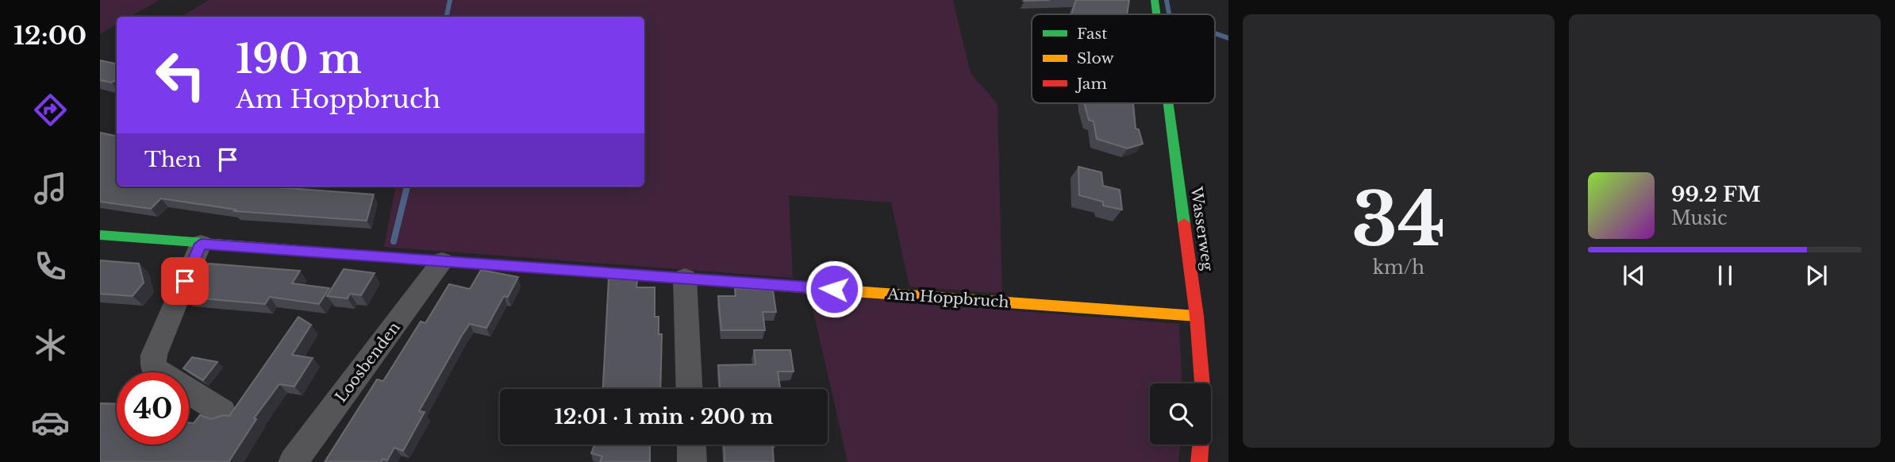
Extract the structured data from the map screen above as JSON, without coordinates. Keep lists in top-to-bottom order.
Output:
{
  "streets": {
    "street": ["Wasserweg", "Am Hoppbruch", "Loosbenden"]
  },
  "crossings": [
    ["Wasserweg", "Am Hoppbruch"],
    ["Am Hoppbruch", "Loosbenden"]
  ],
  "legend": ["Fast", "Slow", "Jam"],
  "page": {
    "tabs": "12:00",
    "tile": ["34", "km/h"],
    "turn": ["190 m", "Am Hoppbruch"],
    "then": "Then",
    "song": ["99.2 FM", "Music"],
    "limit": "40",
    "trip": "12:01 · 1 min · 200 m"
  }
}
